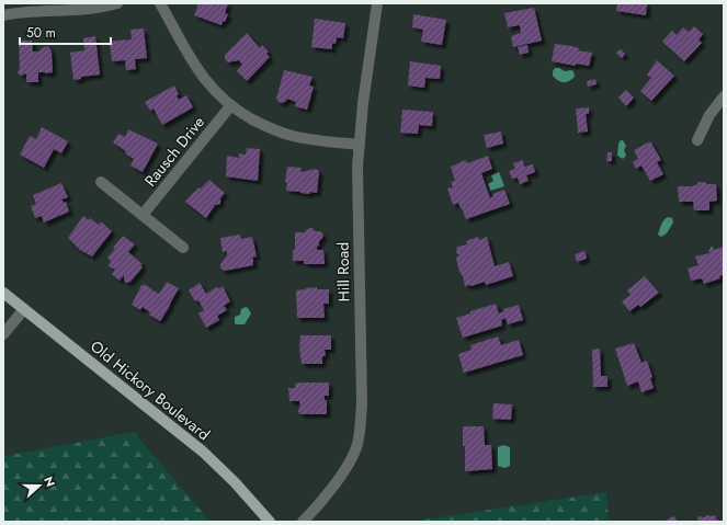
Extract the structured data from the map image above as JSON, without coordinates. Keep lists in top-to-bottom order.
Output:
{
  "streets": {
    "main road": ["Old Hickory Boulevard"],
    "street": ["Rausch Drive", "Hill Road"]
  },
  "scale_bar": "50 m",
  "north": "right"
}
